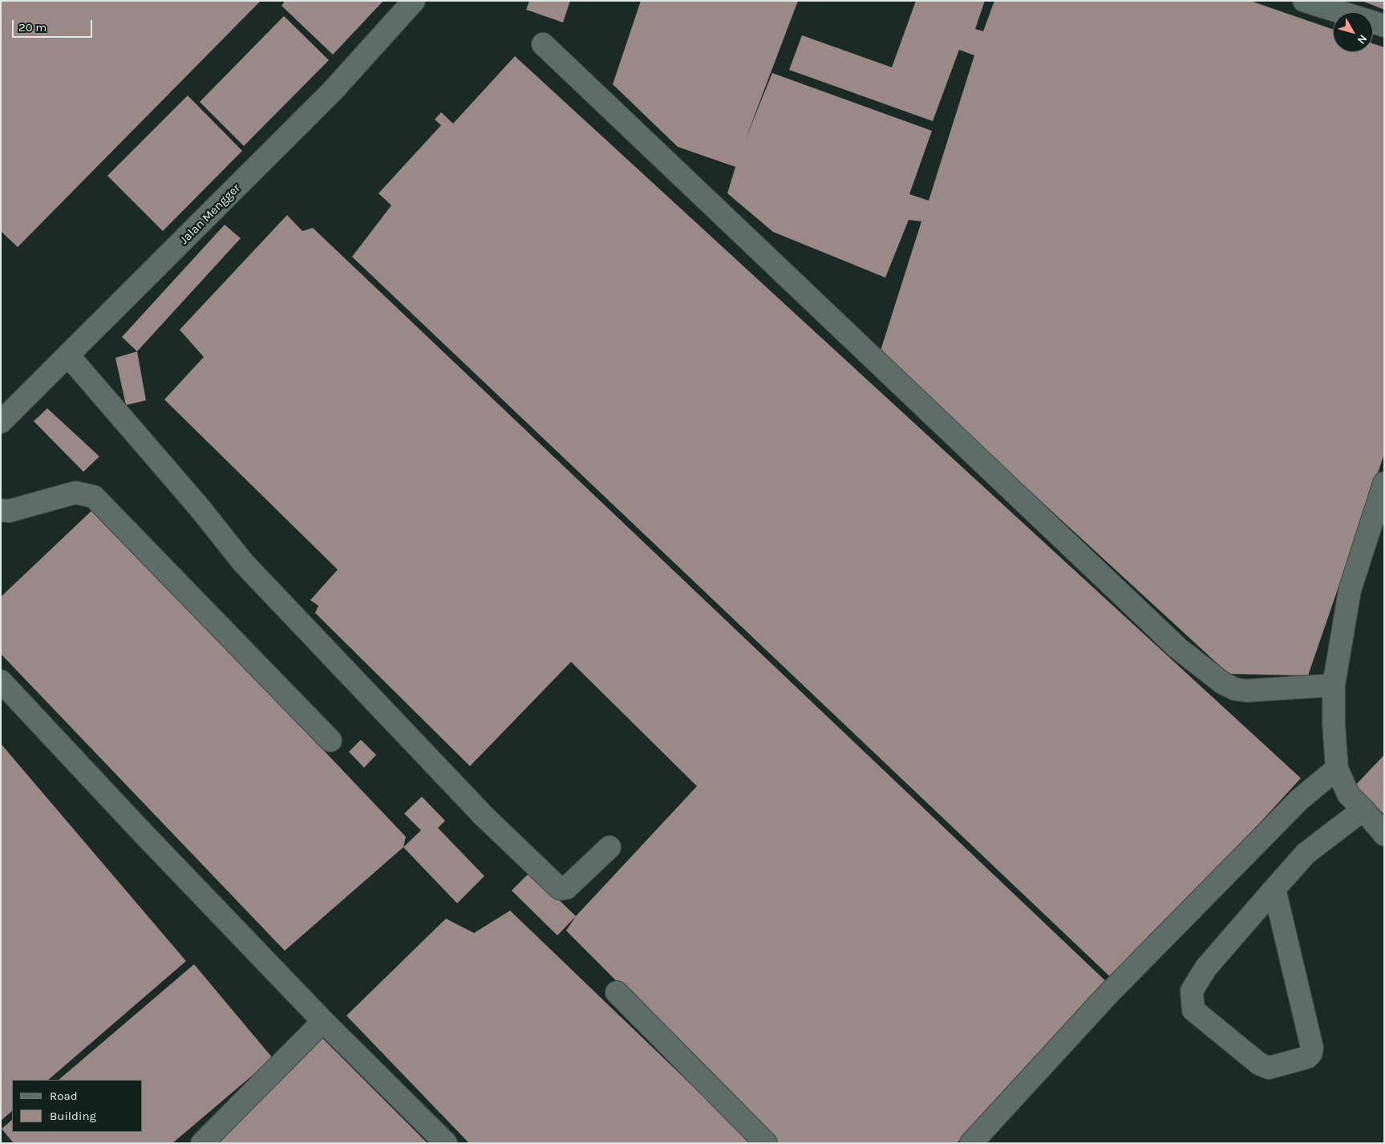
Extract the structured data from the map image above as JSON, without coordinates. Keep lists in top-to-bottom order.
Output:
{
  "streets": {
    "street": ["Jalan Mengger"]
  },
  "legend": ["Road", "Building"],
  "scale_bar": "20 m",
  "north": "bottom right"
}
